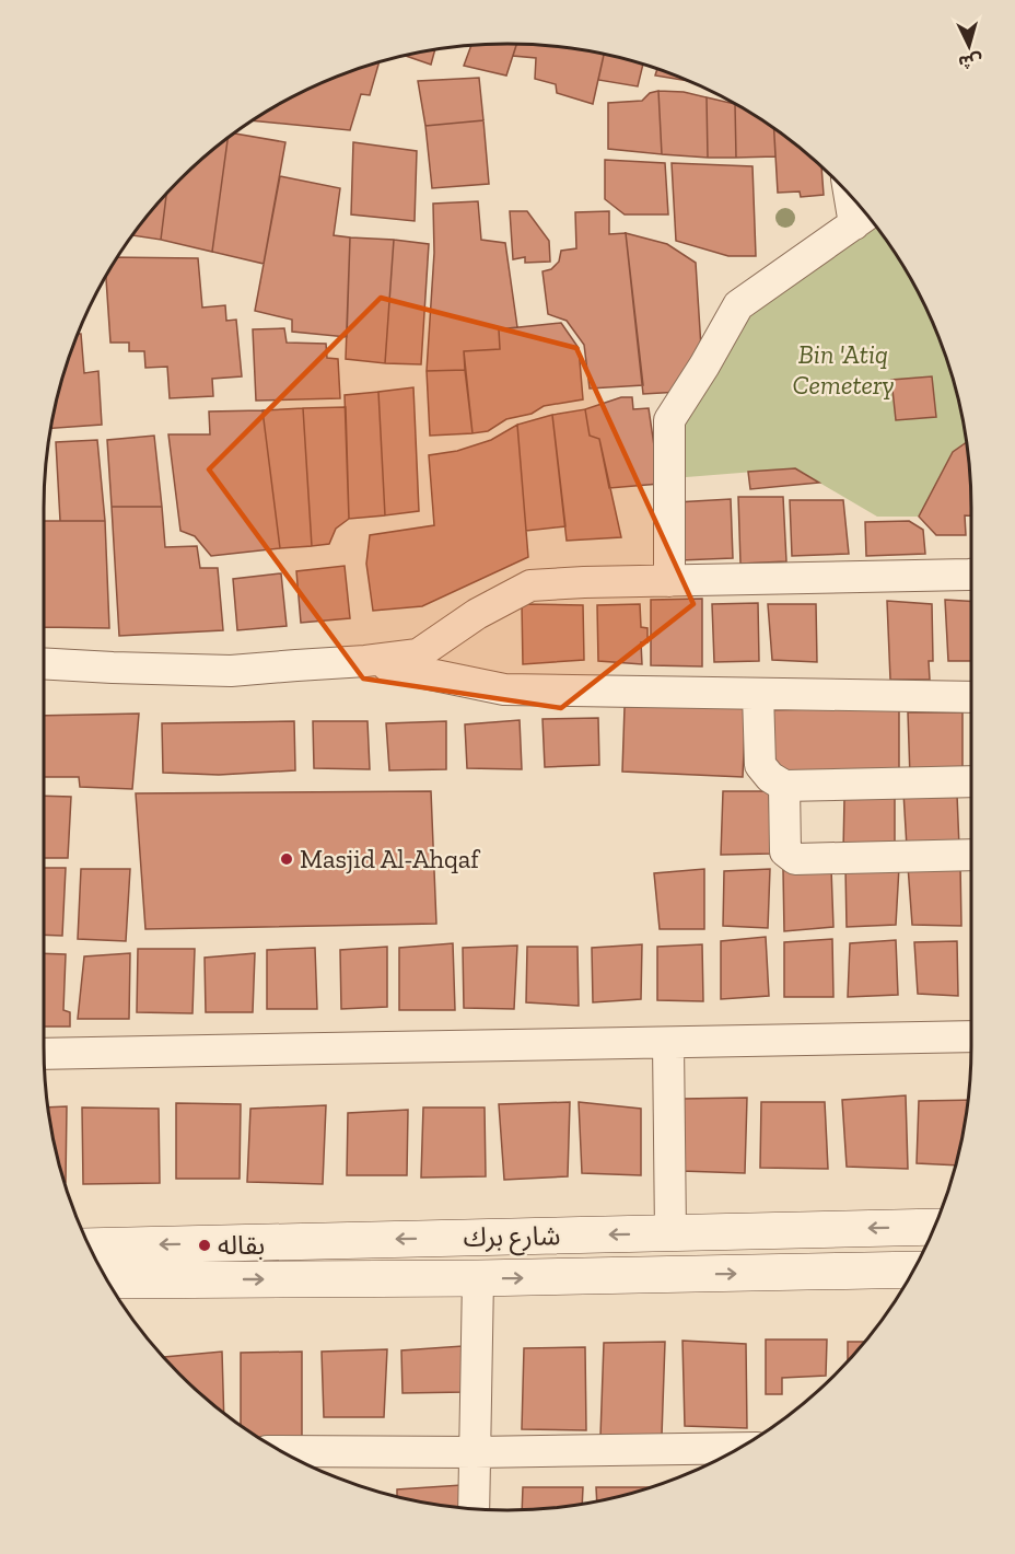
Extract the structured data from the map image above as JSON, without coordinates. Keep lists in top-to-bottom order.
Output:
{
  "streets": {
    "main road": ["شارع برك"]
  },
  "parks": ["Bin 'Atiq Cemetery"],
  "places": ["Masjid Al-Ahqaf", "بقاله"],
  "north": "bottom"
}
